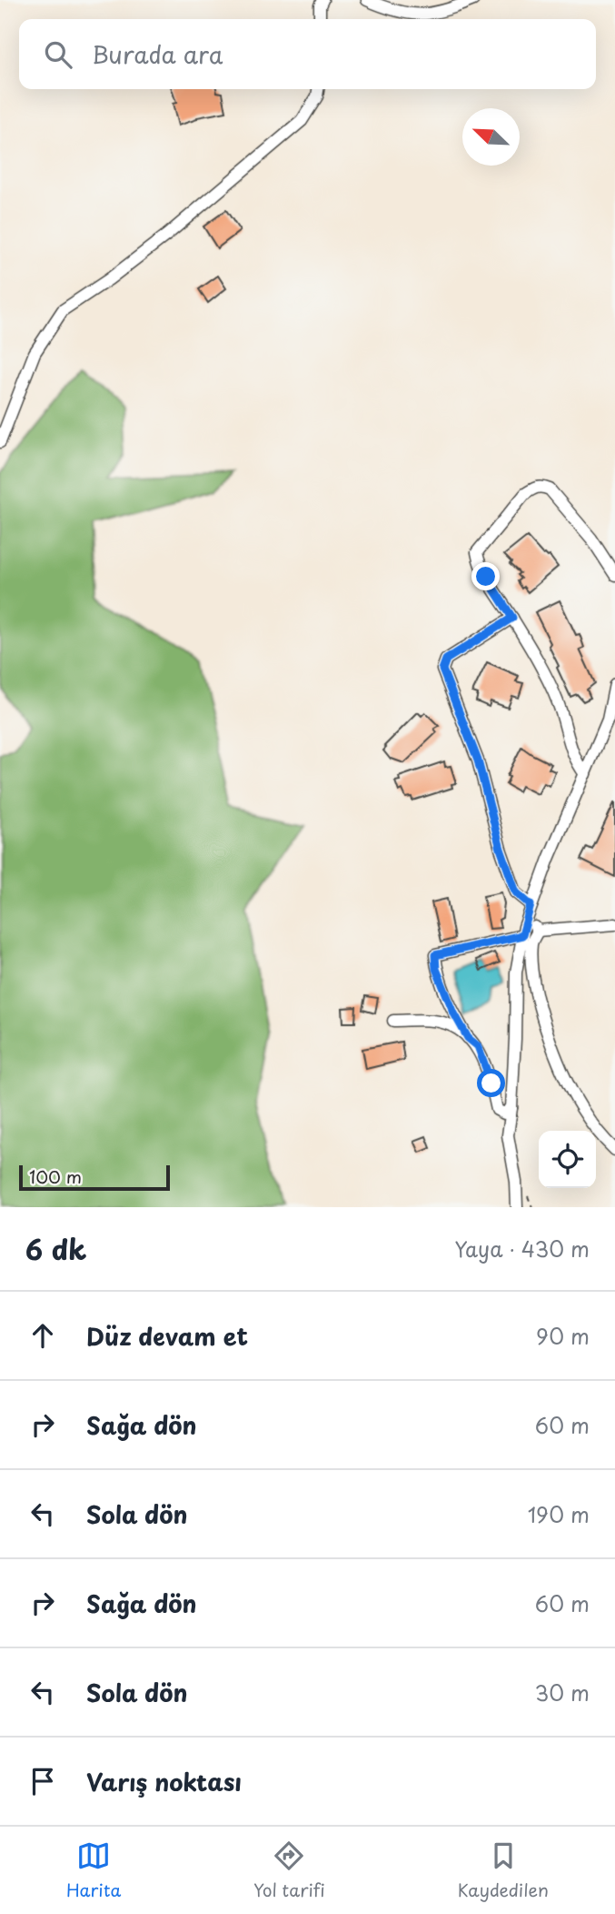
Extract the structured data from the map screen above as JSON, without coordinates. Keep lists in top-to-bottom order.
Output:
{
  "scale_bar": "100 m",
  "north": "top left",
  "page": {
    "search": "Burada ara",
    "scale": "100 m",
    "heading": ["6 dk", "Yaya · 430 m"],
    "list": [
      ["Düz devam et", "90 m"],
      ["Sağa dön", "60 m"],
      ["Sola dön", "190 m"],
      ["Sağa dön", "60 m"],
      ["Sola dön", "30 m"],
      "Varış noktası"
    ],
    "nav": ["Harita", "Yol tarifi", "Kaydedilen"]
  }
}
